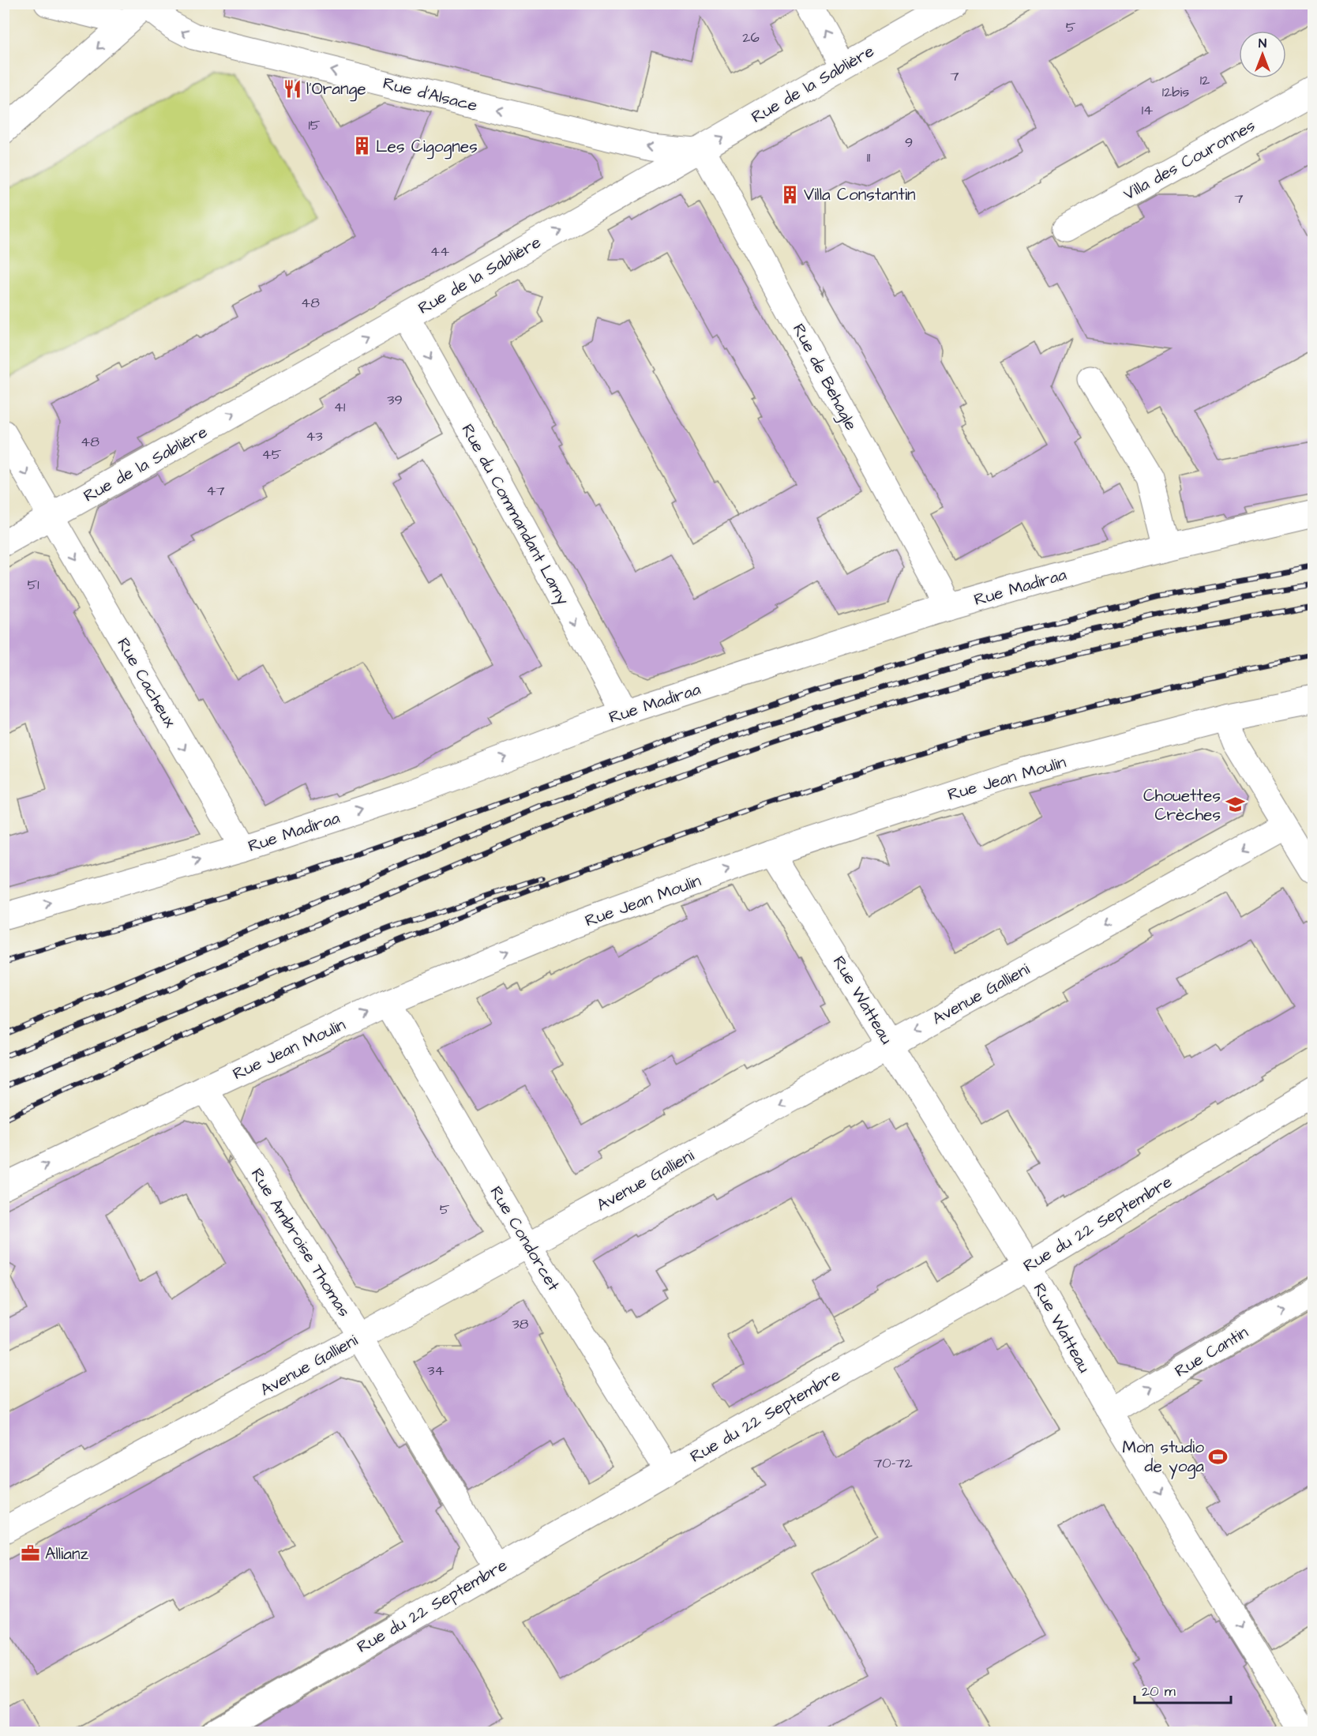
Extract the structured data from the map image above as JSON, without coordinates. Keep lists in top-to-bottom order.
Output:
{
  "streets": {
    "street": [
      "Rue de la Sablière",
      "Rue d'Alsace",
      "Villa des Couronnes",
      "Rue de Behagle",
      "Rue du Commandant Lamy",
      "Rue Madiraa",
      "Rue Cacheux",
      "Rue Jean Moulin",
      "Avenue Gallieni",
      "Rue Watteau",
      "Rue du 22 Septembre",
      "Rue Condorcet",
      "Rue Ambroise Thomas",
      "Rue Cantin"
    ]
  },
  "crossings": [
    ["Rue de la Sablière", "Rue d'Alsace"],
    ["Rue de la Sablière", "Rue de Behagle"],
    ["Rue de la Sablière", "Rue du Commandant Lamy"],
    ["Rue de la Sablière", "Rue Cacheux"],
    ["Rue d'Alsace", "Rue de Behagle"],
    ["Rue de Behagle", "Rue Madiraa"],
    ["Rue du Commandant Lamy", "Rue Madiraa"],
    ["Rue Madiraa", "Rue Cacheux"],
    ["Rue Jean Moulin", "Rue Watteau"],
    ["Rue Jean Moulin", "Rue Condorcet"],
    ["Rue Jean Moulin", "Rue Ambroise Thomas"],
    ["Avenue Gallieni", "Rue Watteau"],
    ["Avenue Gallieni", "Rue Condorcet"],
    ["Avenue Gallieni", "Rue Ambroise Thomas"],
    ["Rue Watteau", "Rue du 22 Septembre"],
    ["Rue Watteau", "Rue Cantin"],
    ["Rue du 22 Septembre", "Rue Condorcet"],
    ["Rue du 22 Septembre", "Rue Ambroise Thomas"]
  ],
  "one_way": [
    "Rue de la Sablière",
    "Rue d'Alsace",
    "Rue du Commandant Lamy",
    "Rue Madiraa",
    "Rue Cacheux",
    "Rue Jean Moulin",
    "Avenue Gallieni",
    "Rue Watteau",
    "Rue Cantin"
  ],
  "places": {
    "restaurant": ["l'Orange"],
    "building": ["Les Cigognes", "Villa Constantin"],
    "school or university": ["Chouettes Crèches"],
    "sports": ["Mon studio de yoga"],
    "office": ["Allianz"]
  },
  "house_numbers": [
    "5",
    "26",
    "7",
    "12",
    "12bis",
    "14",
    "15",
    "9",
    "11",
    "7",
    "44",
    "48",
    "39",
    "41",
    "43",
    "48",
    "45",
    "47",
    "51",
    "5",
    "38",
    "34",
    "70-72"
  ],
  "scale_bar": "20 m",
  "north": "top"
}
